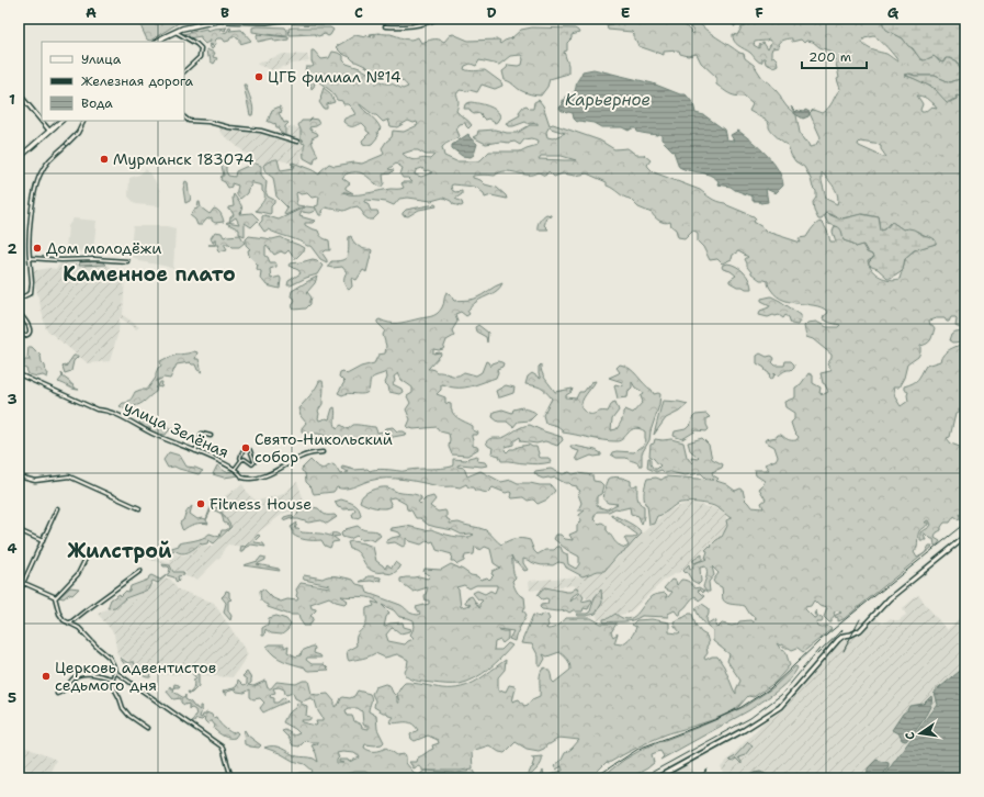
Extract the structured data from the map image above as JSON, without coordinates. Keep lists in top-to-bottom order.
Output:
{
  "streets": {
    "street": ["улица Зелёная"]
  },
  "districts": ["Каменное плато", "Жилстрой"],
  "water": ["Карьерное"],
  "places": [
    "ЦГБ филиал №14",
    "Мурманск 183074",
    "Дом молодёжи",
    "Свято-Никольский собор",
    "Fitness House",
    "Церковь адвентистов седьмого дня"
  ],
  "legend": ["Улица", "Железная дорога", "Вода"],
  "scale_bar": "200 m",
  "north": "left",
  "grid": {
    "columns": [
      "A",
      "B",
      "C",
      "D",
      "E",
      "F",
      "G"
    ],
    "rows": [
      "1",
      "2",
      "3",
      "4",
      "5"
    ]
  }
}
